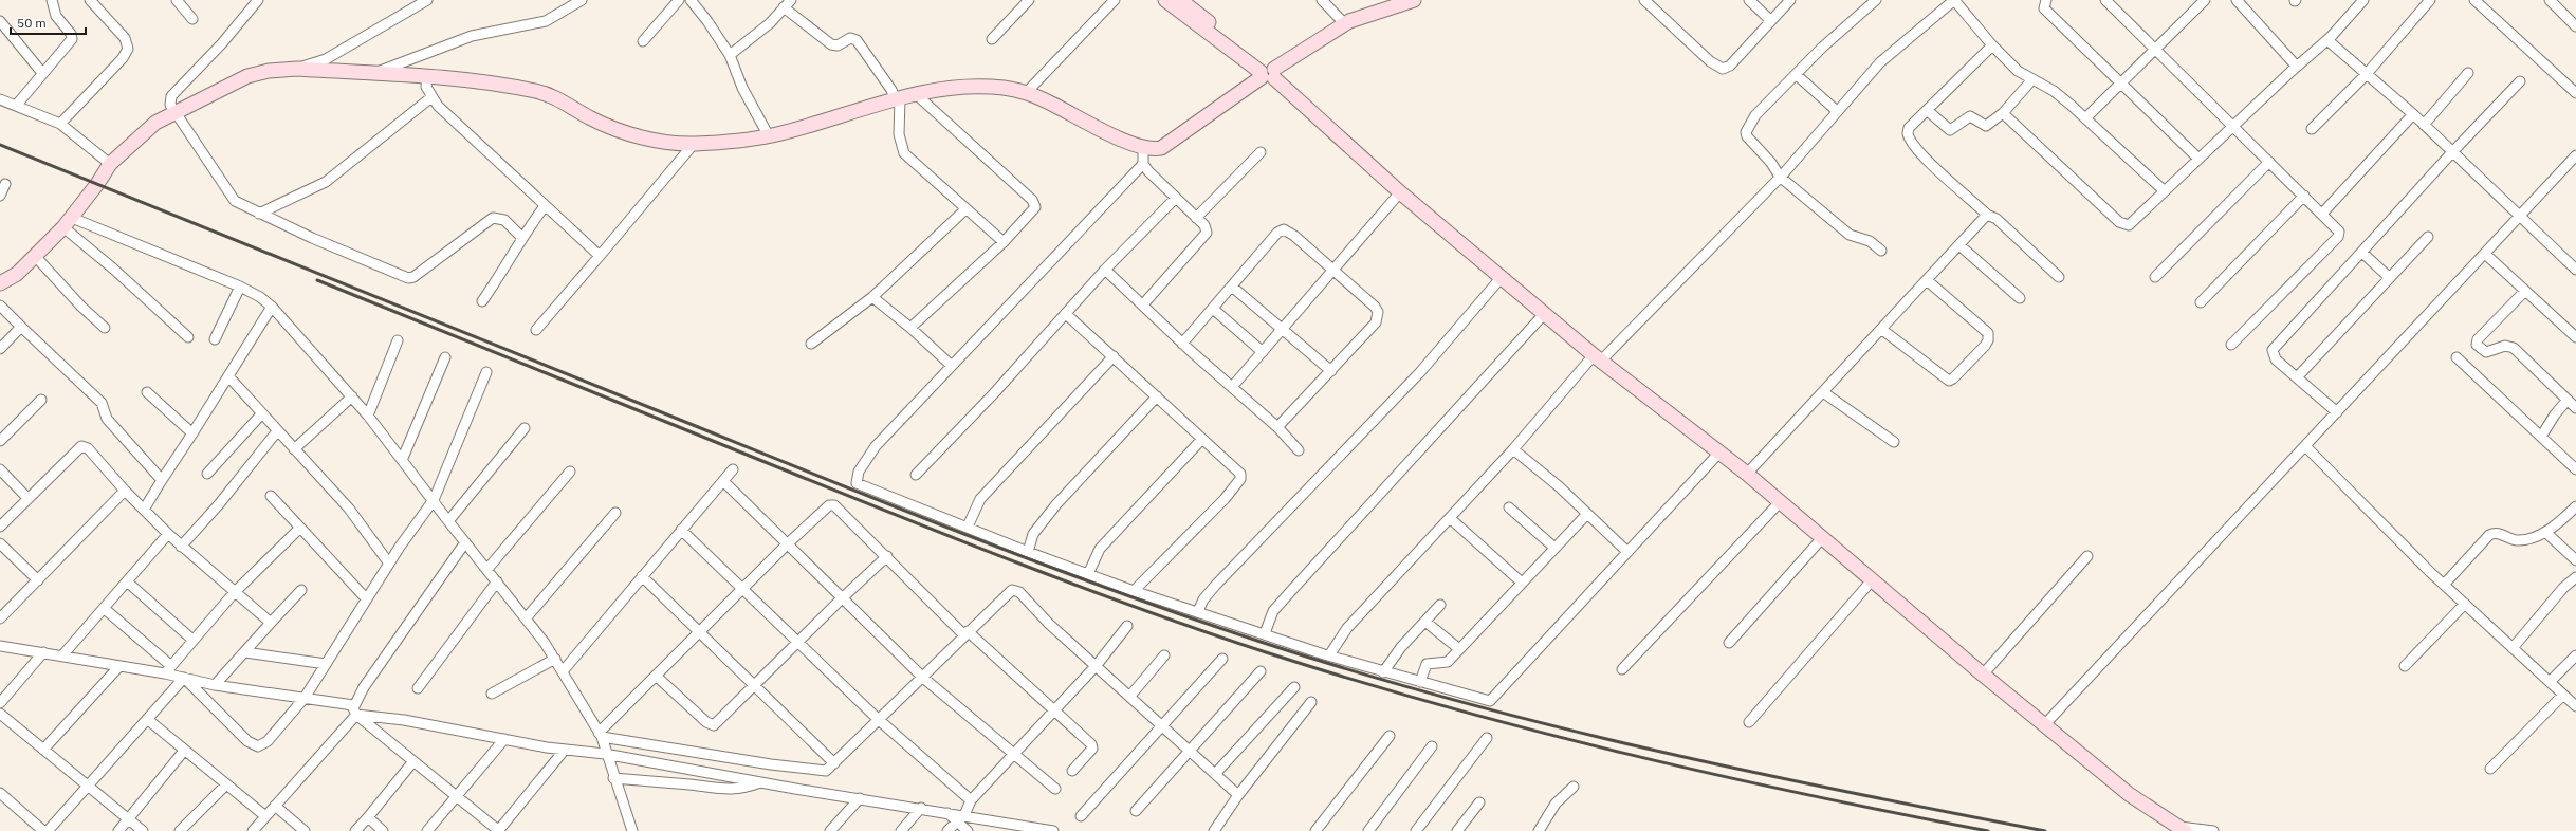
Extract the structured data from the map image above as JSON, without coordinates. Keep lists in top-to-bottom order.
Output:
{
  "scale_bar": "50 m"
}
